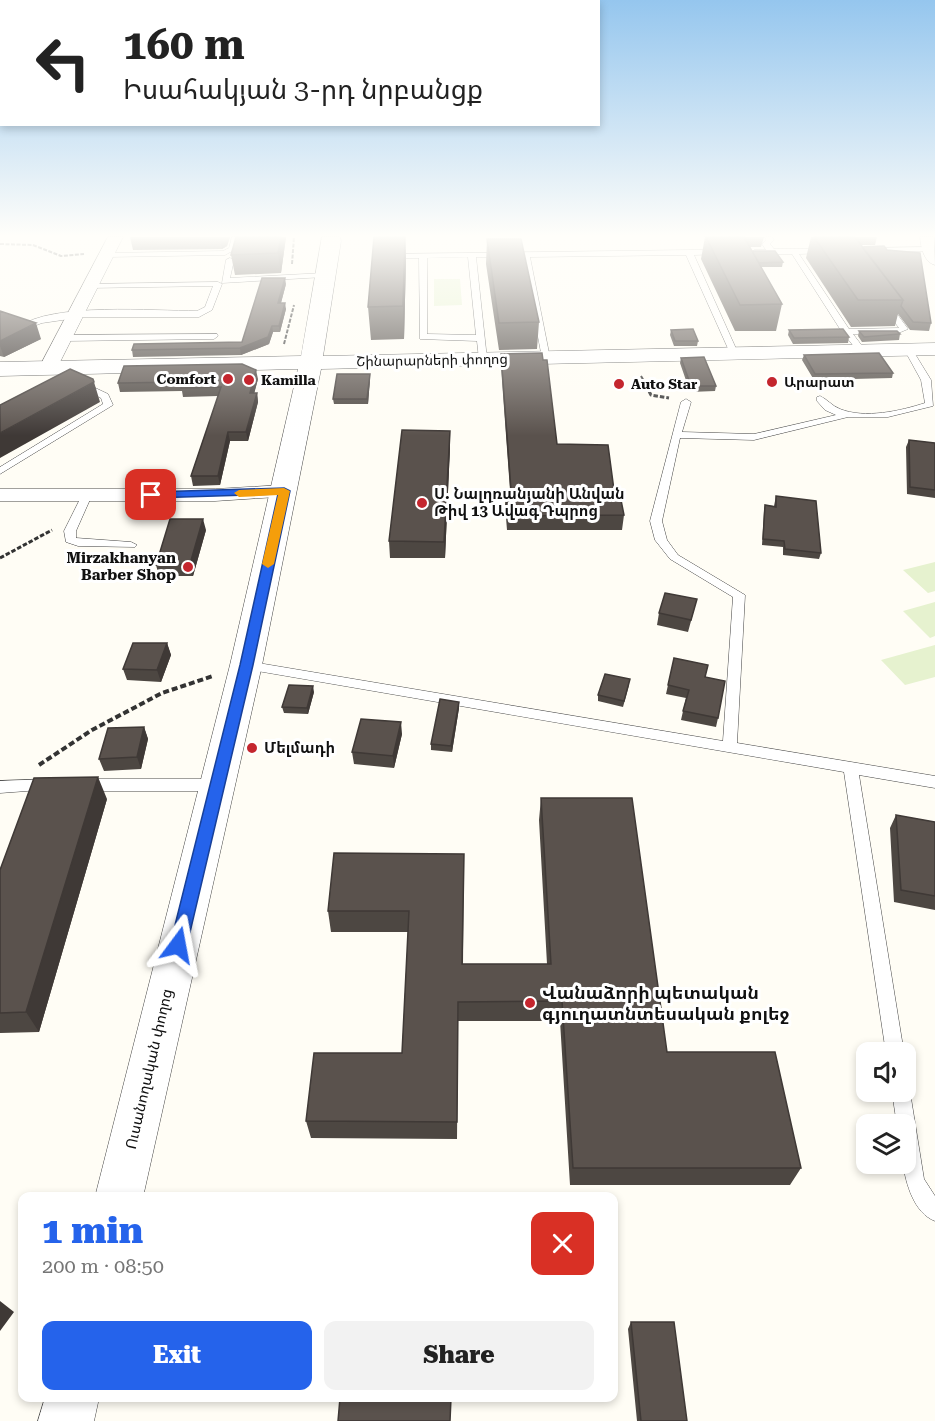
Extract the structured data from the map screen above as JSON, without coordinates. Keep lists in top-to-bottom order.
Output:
{
  "streets": {
    "street": ["Շինարարների փողոց", "Ուսանողական փողոց"]
  },
  "crossings": [
    ["Շինարարների փողոց", "Ուսանողական փողոց"]
  ],
  "places": [
    "Comfort",
    "Kamilla",
    "Արարատ",
    "Auto Star",
    "Ս. Նալղռանյանի Անվան Թիվ 13 Ավագ Դպրոց",
    "Mirzakhanyan Barber Shop",
    "Մելմադի",
    "Վանաձորի պետական գյուղատնտեսական քոլեջ"
  ],
  "page": {
    "turn": ["160 m", "Իսահակյան 3-րդ նրբանցք"],
    "heading": ["1 min", "200 m · 08:50"],
    "buttons": ["Exit", "Share"]
  }
}
